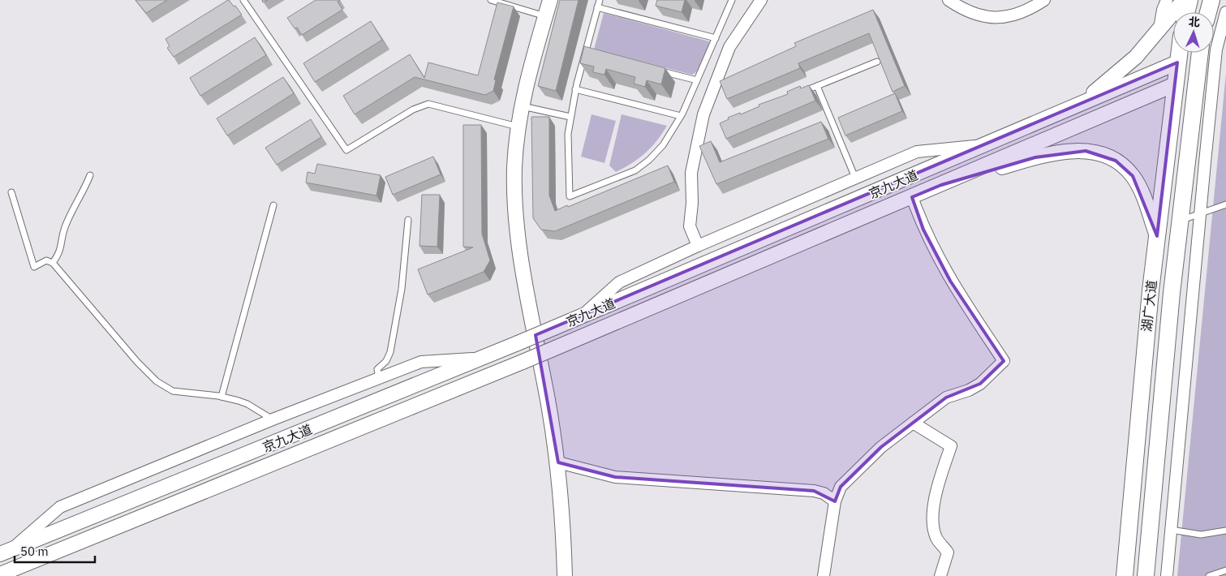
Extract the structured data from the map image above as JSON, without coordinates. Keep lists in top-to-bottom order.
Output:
{
  "streets": {
    "main road": ["湖广大道"],
    "street": ["京九大道"]
  },
  "crossings": [
    ["京九大道", "湖广大道"]
  ],
  "scale_bar": "50 m",
  "north": "top"
}
